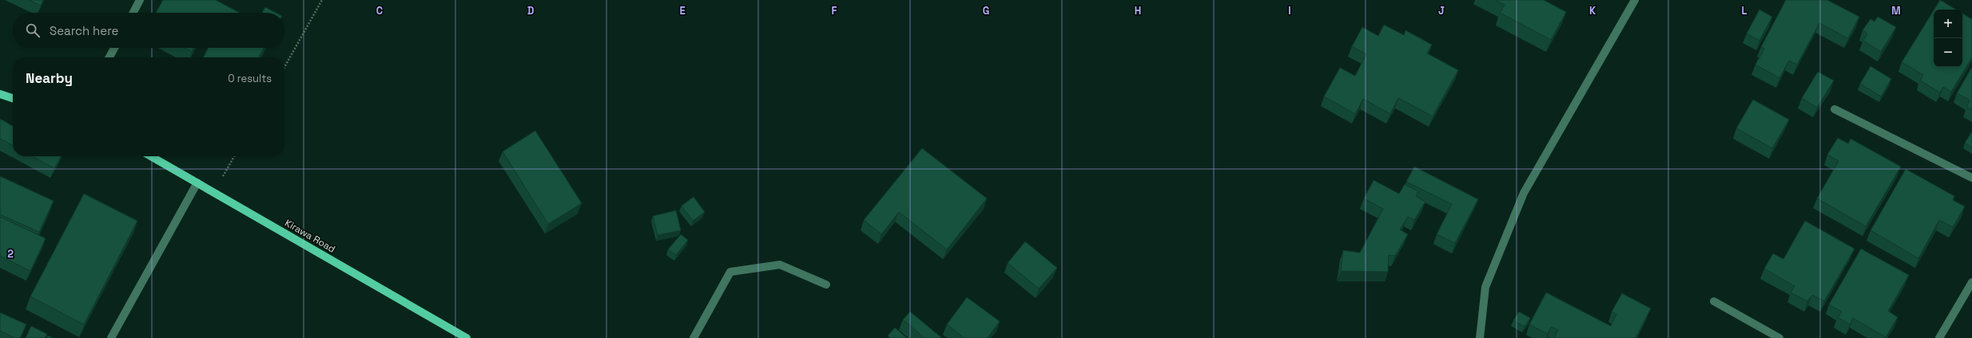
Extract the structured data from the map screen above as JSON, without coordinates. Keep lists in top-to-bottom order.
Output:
{
  "streets": {
    "main road": ["Kirawa Road"]
  },
  "page": {
    "map_buttons": ["+", "−"],
    "search": "Search here",
    "heading": ["Nearby", "0 results"]
  },
  "grid": {
    "columns": [
      "C",
      "D",
      "E",
      "F",
      "G",
      "H",
      "I",
      "J",
      "K",
      "L",
      "M"
    ],
    "rows": ["2"]
  }
}
